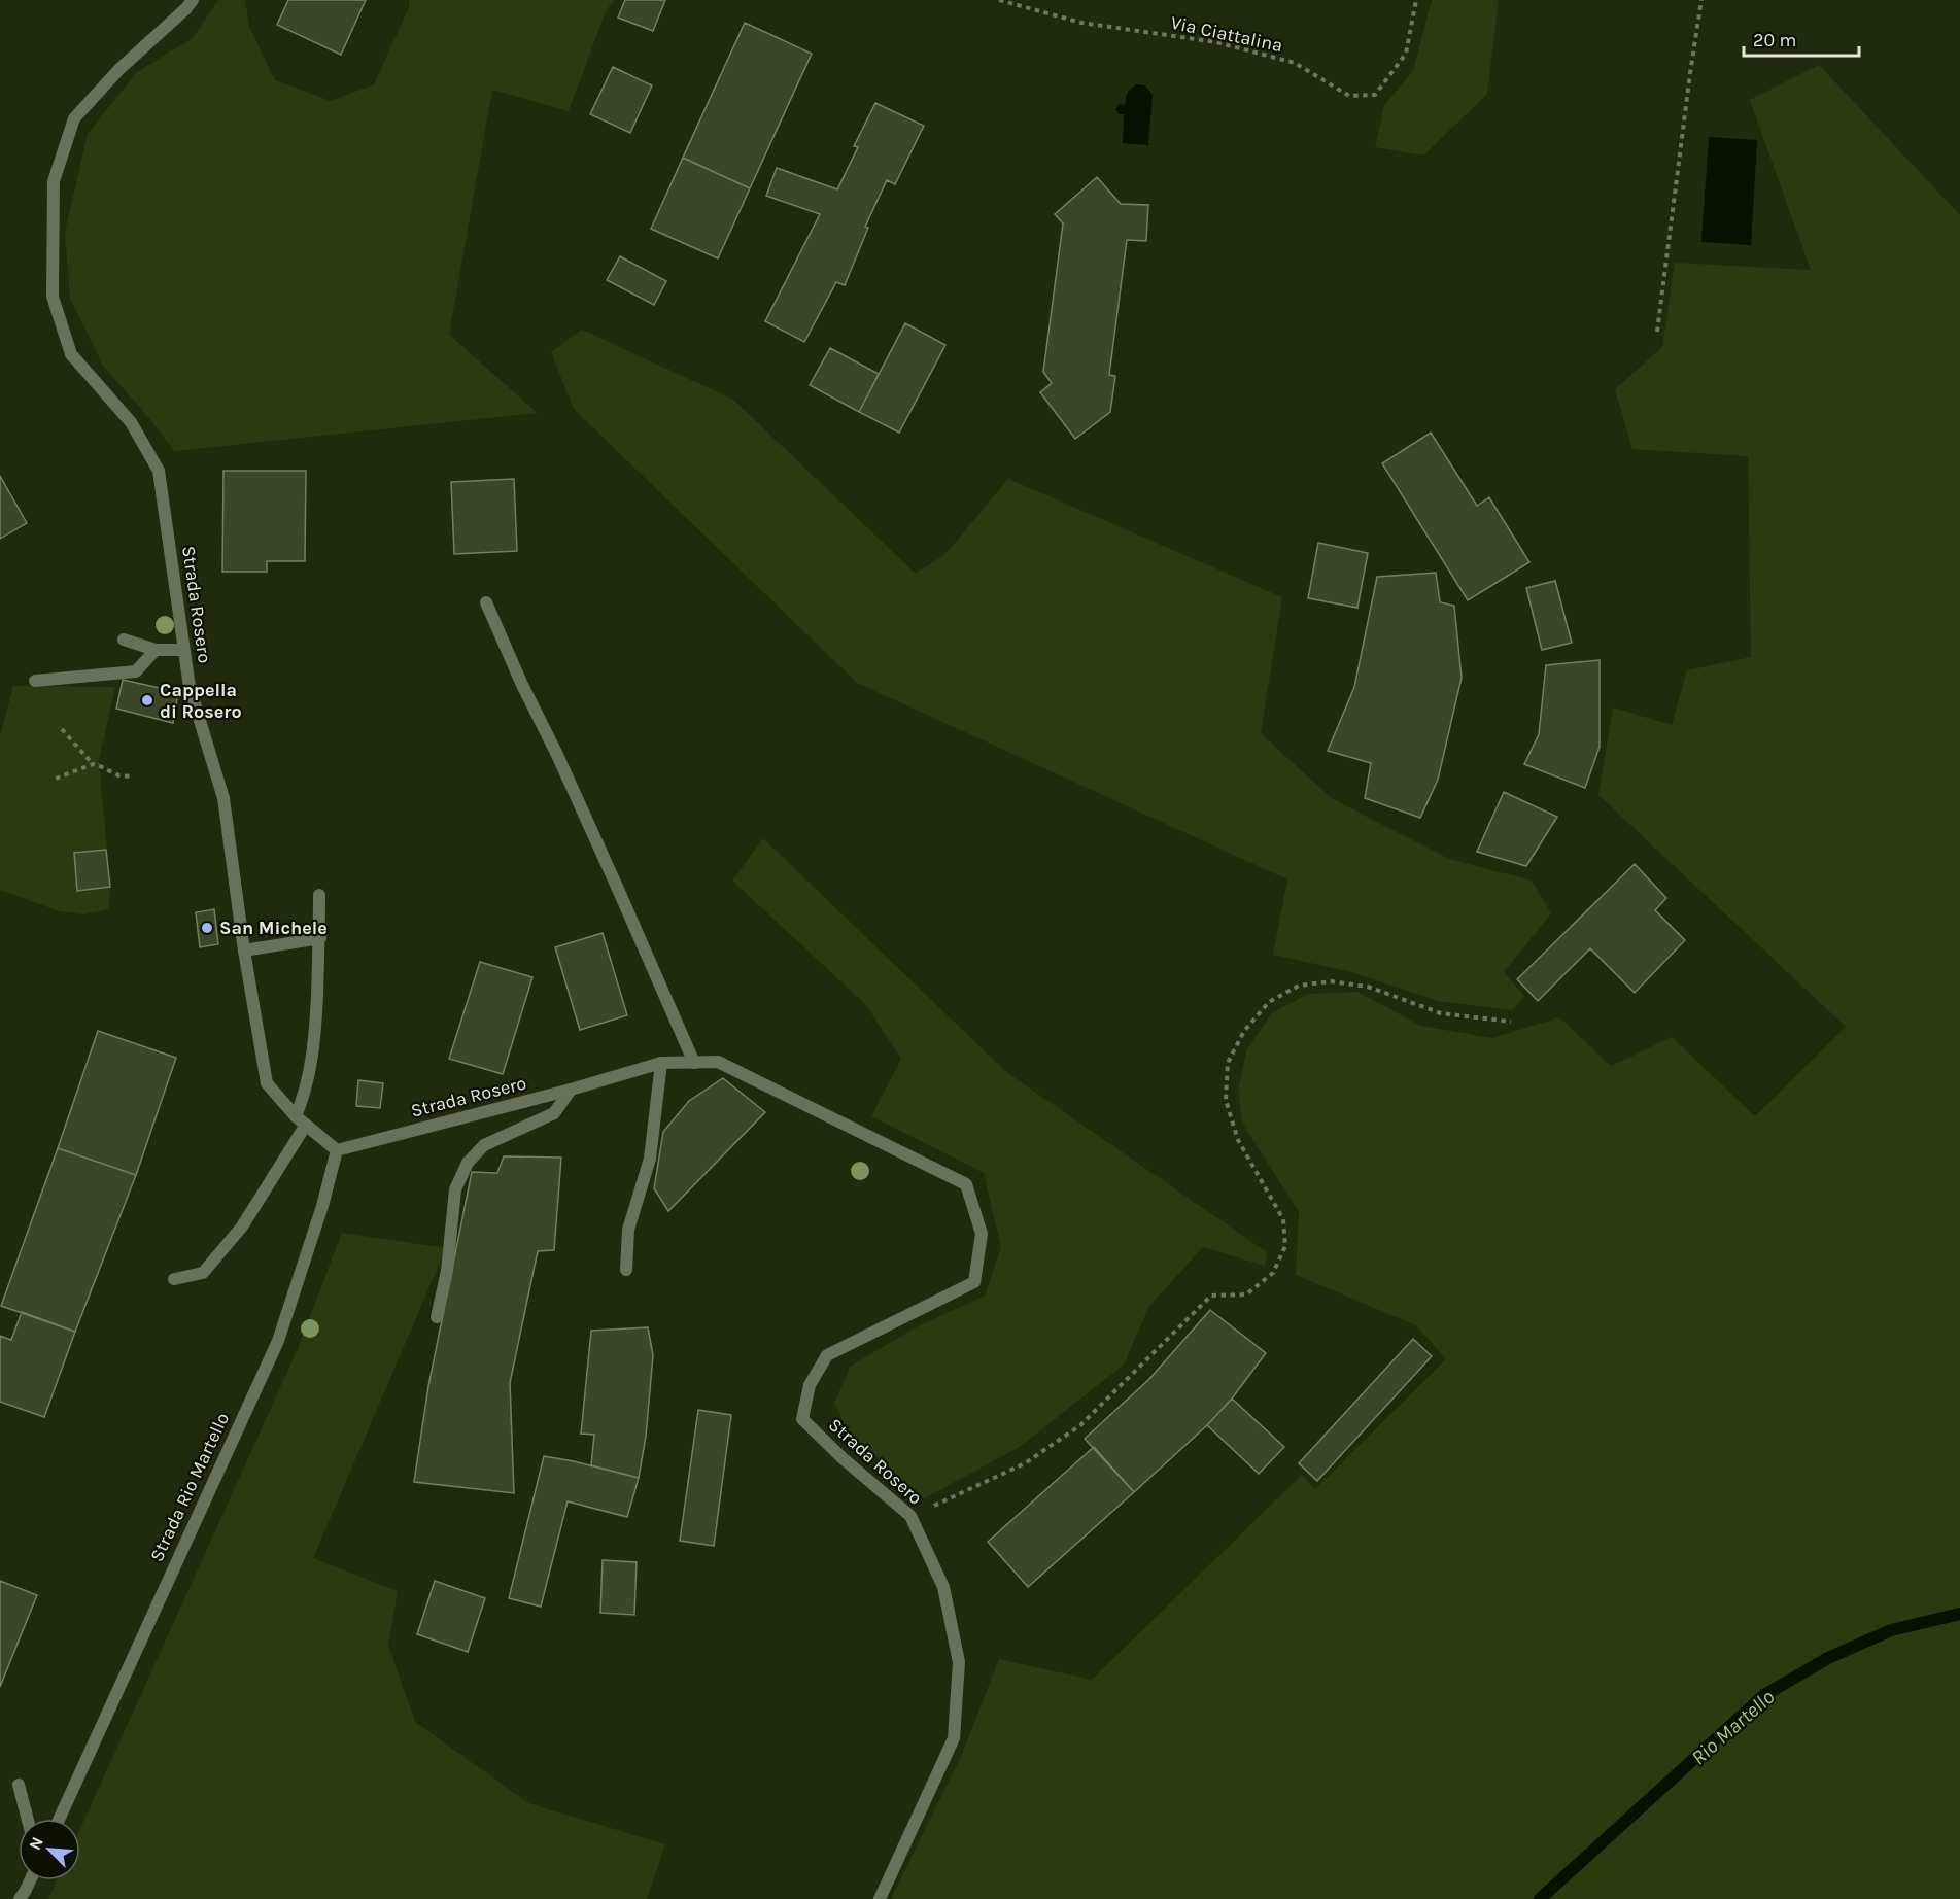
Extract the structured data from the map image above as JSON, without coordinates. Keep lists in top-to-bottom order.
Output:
{
  "streets": {
    "street": ["Strada Rosero", "Strada Rio Martello"],
    "path": ["Via Ciattalina"]
  },
  "crossings": [
    ["Strada Rosero", "Strada Rio Martello"]
  ],
  "water": ["Rio Martello"],
  "places": ["Cappella di Rosero", "San Michele"],
  "scale_bar": "20 m",
  "north": "top left"
}
